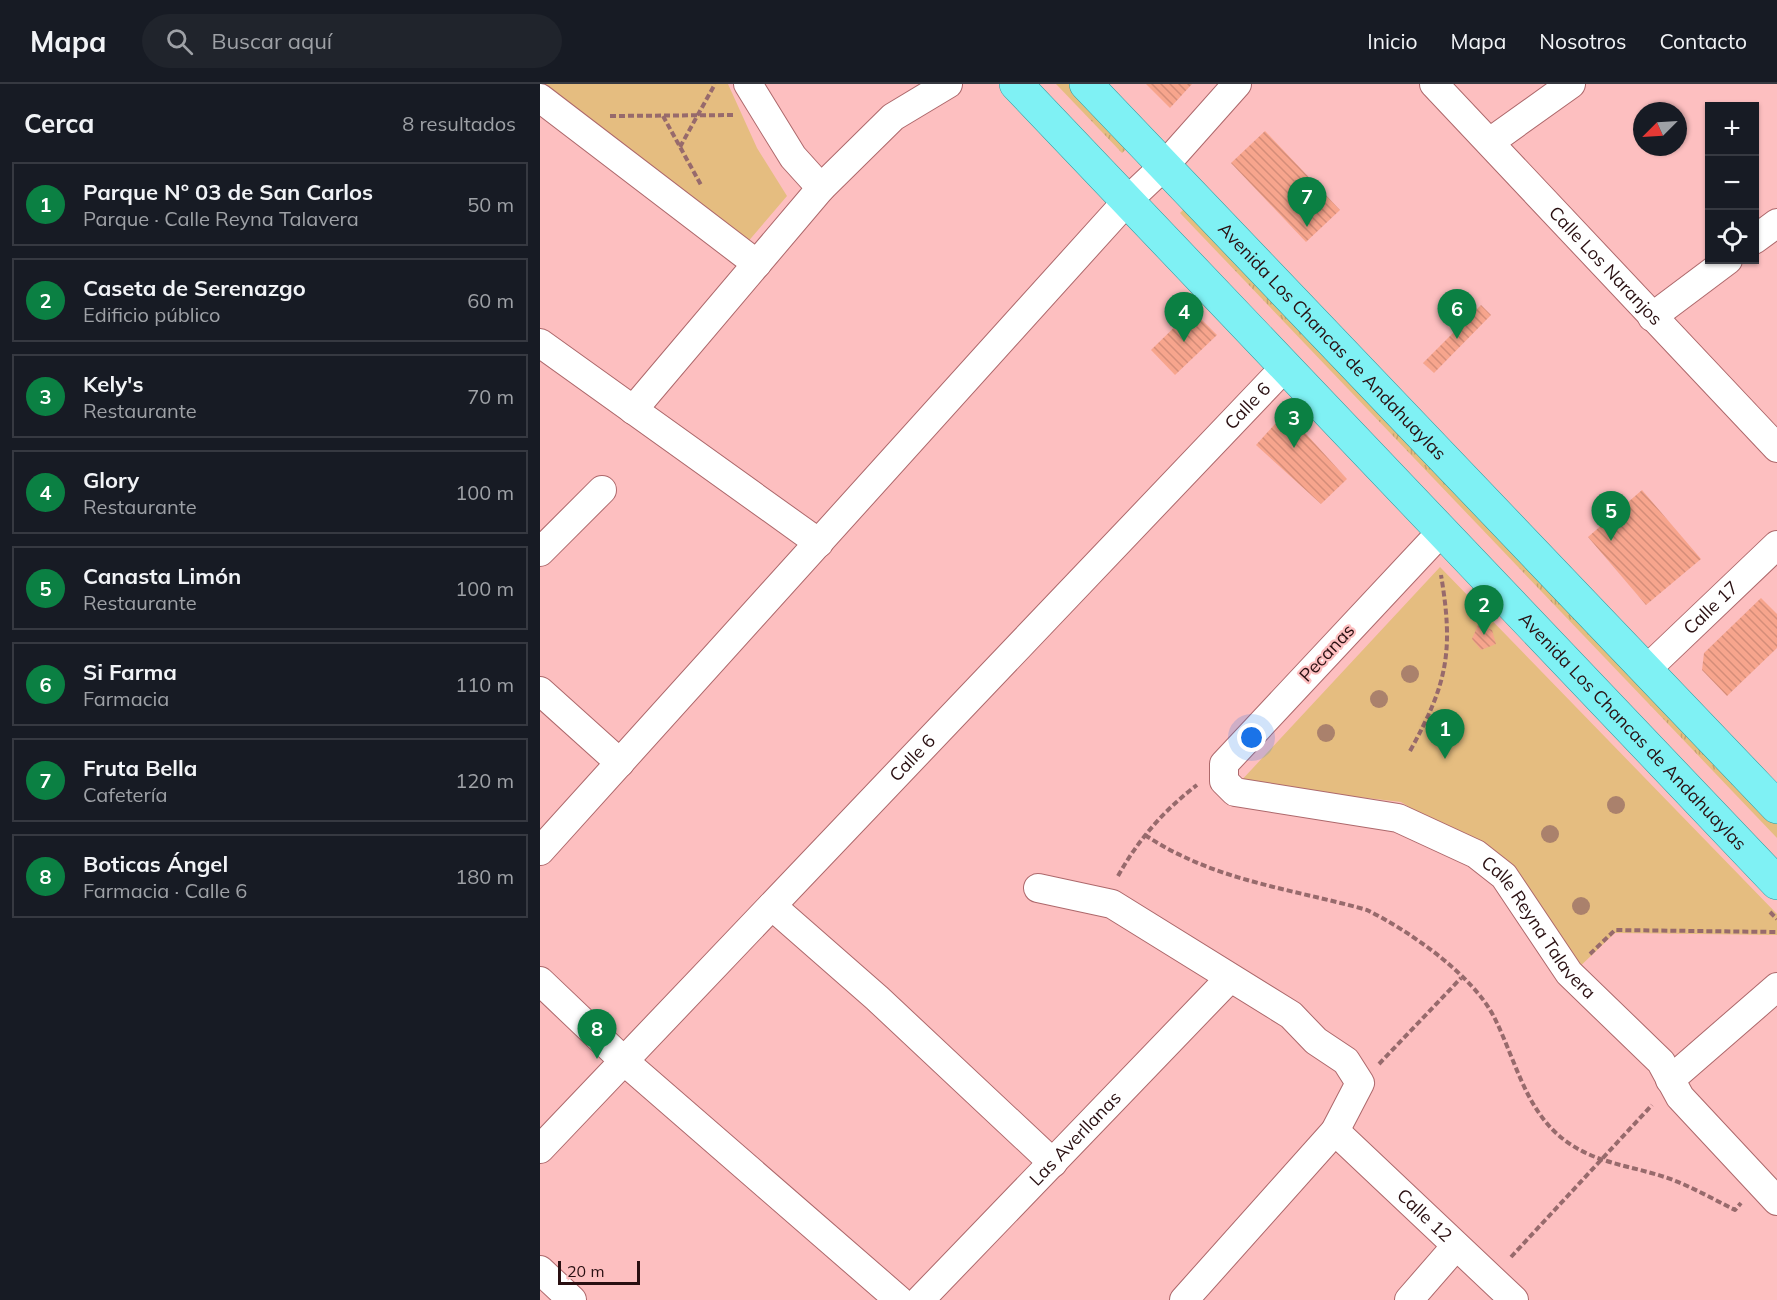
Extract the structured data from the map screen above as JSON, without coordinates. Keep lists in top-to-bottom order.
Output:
{
  "streets": {
    "main road": ["Avenida Los Chancas de Andahuaylas"],
    "street": [
      "Calle Los Naranjos",
      "Calle 6",
      "Calle 17",
      "Pecanas",
      "Calle Reyna Talavera",
      "Las Averllanas",
      "Calle 12"
    ]
  },
  "crossings": [
    ["Avenida Los Chancas de Andahuaylas", "Calle 6"],
    ["Avenida Los Chancas de Andahuaylas", "Calle 17"],
    ["Avenida Los Chancas de Andahuaylas", "Pecanas"],
    ["Pecanas", "Calle Reyna Talavera"]
  ],
  "scale_bar": "20 m",
  "north": "bottom left",
  "page": {
    "header": "Mapa",
    "search": "Buscar aquí",
    "nav": [
      "Inicio",
      "Mapa",
      "Nosotros",
      "Contacto"
    ],
    "heading": ["Cerca", "8 resultados"],
    "map_buttons": ["+", "−"],
    "list": [
      {
        "mark": "1",
        "name": "Parque N° 03 de San Carlos",
        "note": "Parque · Calle Reyna Talavera",
        "value": "50 m"
      },
      {
        "mark": "2",
        "name": "Caseta de Serenazgo",
        "note": "Edificio público",
        "value": "60 m"
      },
      {
        "mark": "3",
        "name": "Kely's",
        "note": "Restaurante",
        "value": "70 m"
      },
      {
        "mark": "4",
        "name": "Glory",
        "note": "Restaurante",
        "value": "100 m"
      },
      {
        "mark": "5",
        "name": "Canasta Limón",
        "note": "Restaurante",
        "value": "100 m"
      },
      {
        "mark": "6",
        "name": "Si Farma",
        "note": "Farmacia",
        "value": "110 m"
      },
      {
        "mark": "7",
        "name": "Fruta Bella",
        "note": "Cafetería",
        "value": "120 m"
      },
      {
        "mark": "8",
        "name": "Boticas Ángel",
        "note": "Farmacia · Calle 6",
        "value": "180 m"
      }
    ],
    "pins": [
      "7",
      "6",
      "4",
      "3",
      "5",
      "2",
      "1",
      "8"
    ],
    "scale": "20 m"
  }
}
